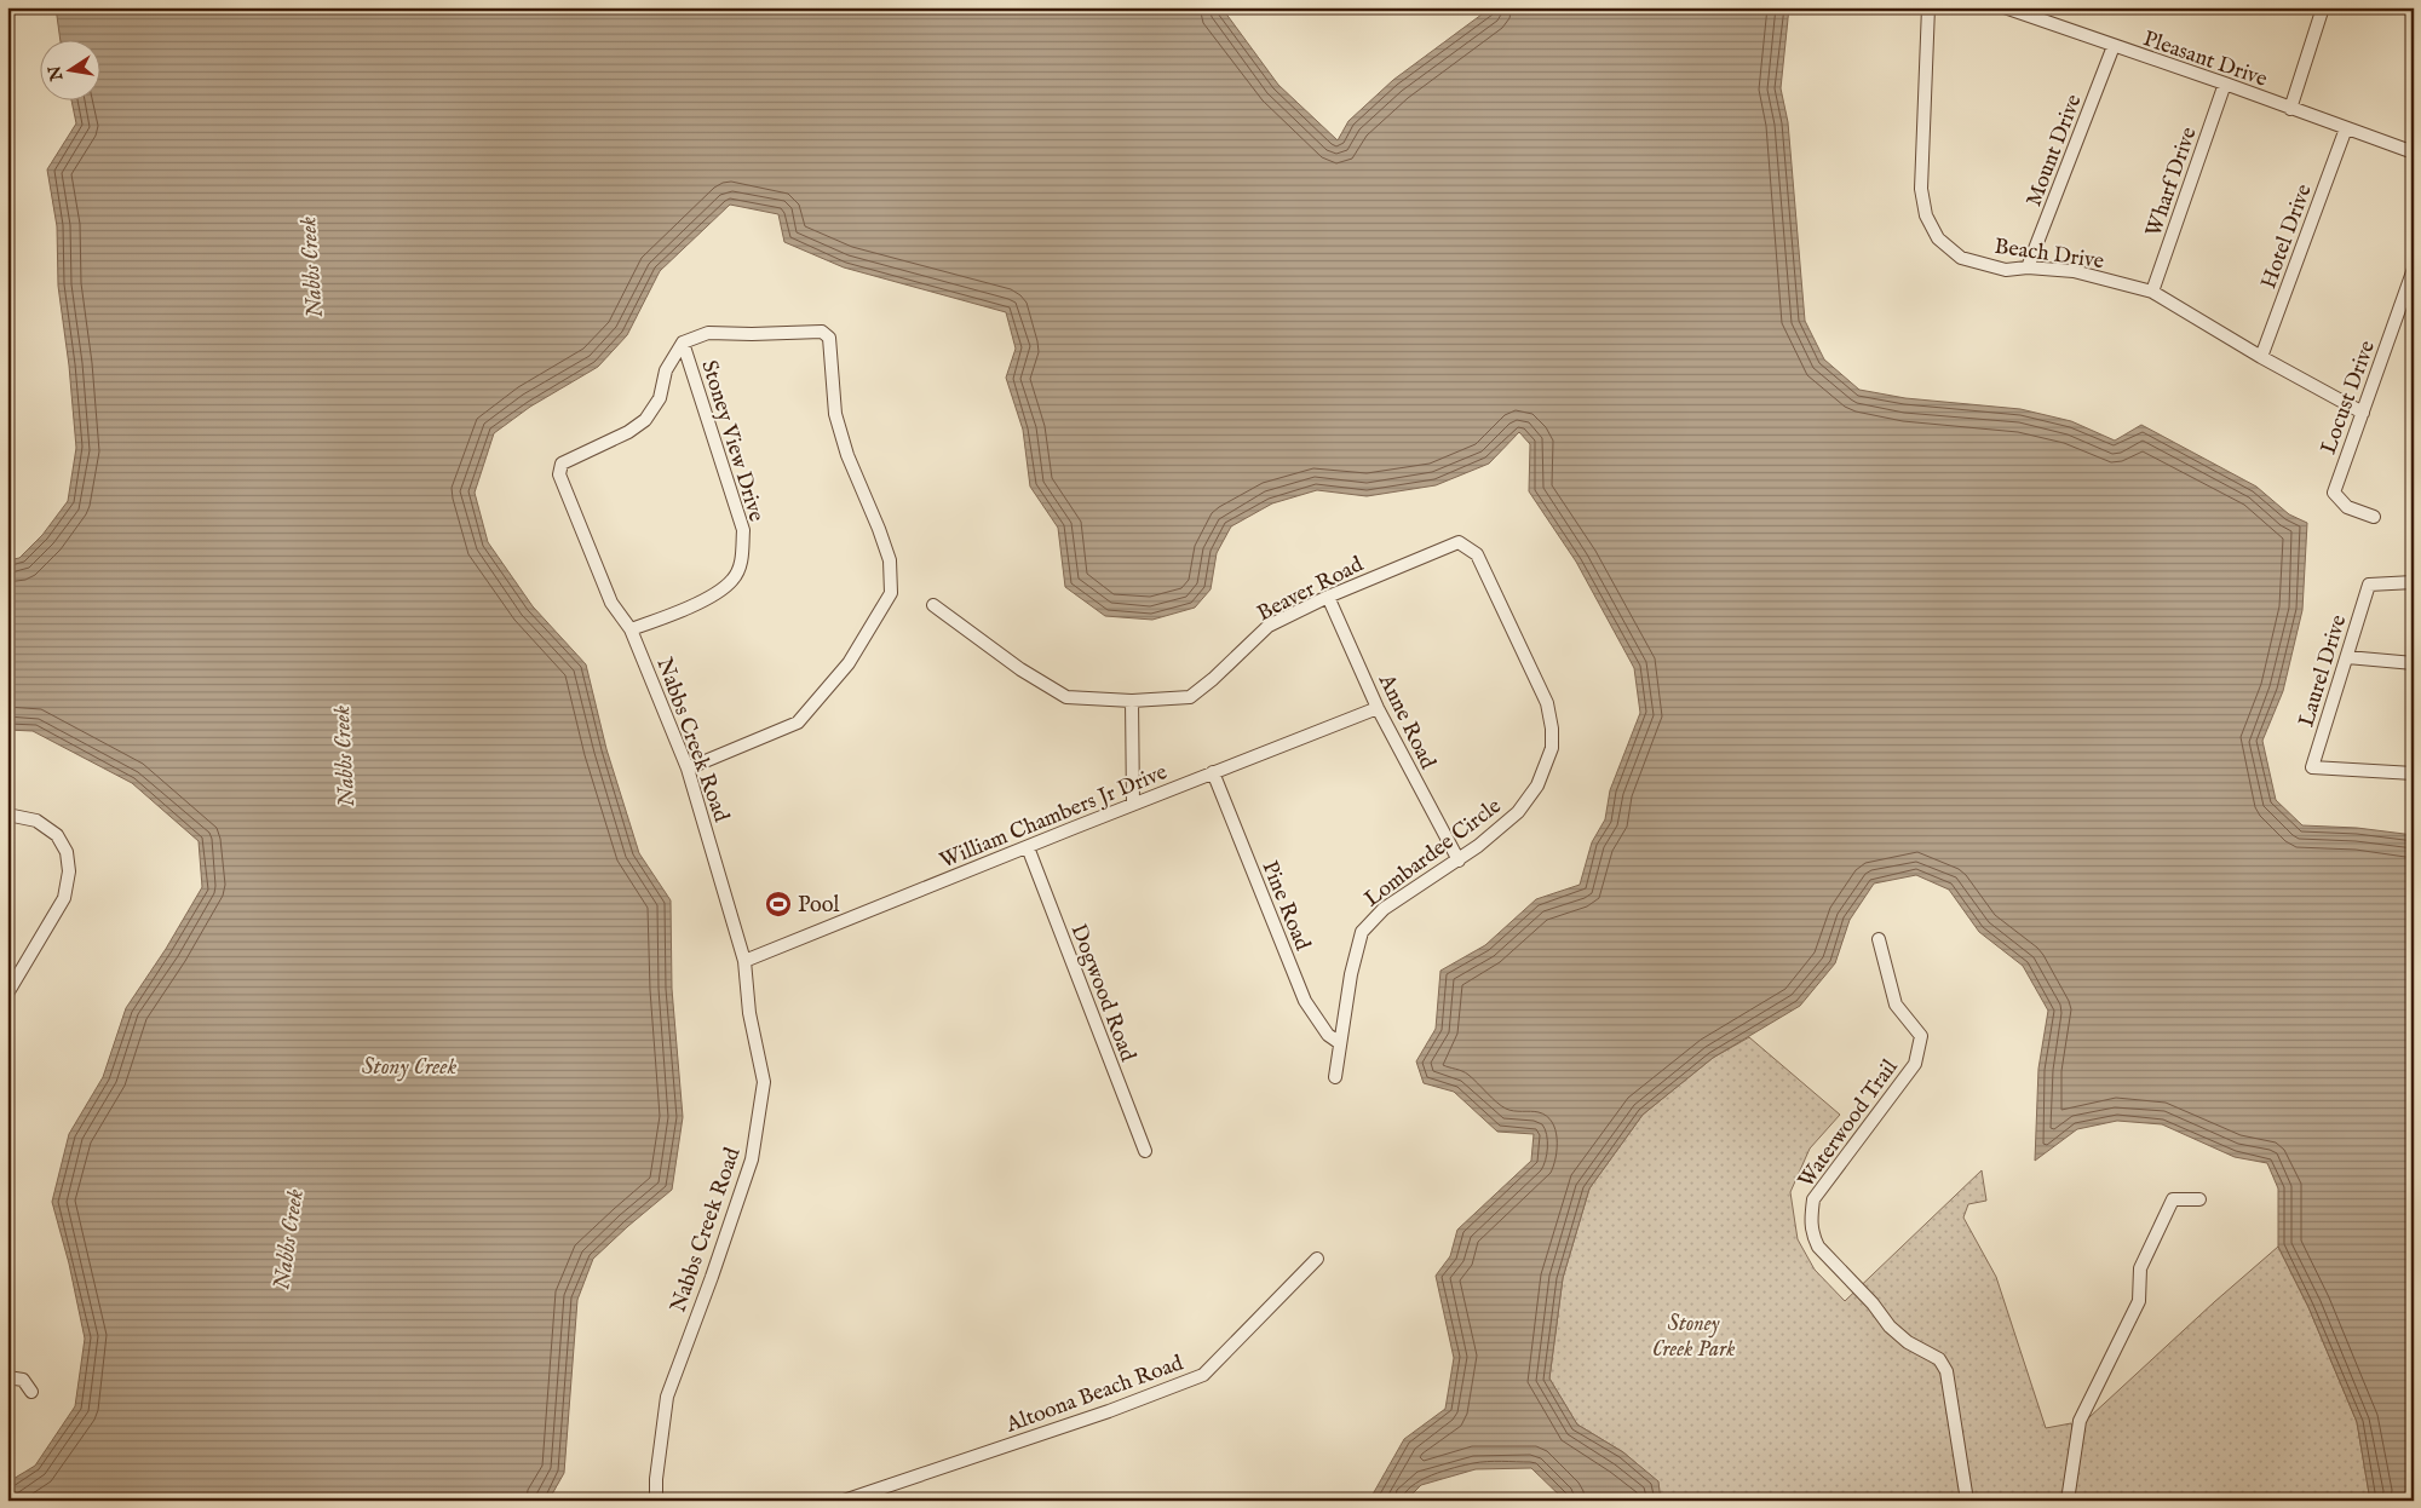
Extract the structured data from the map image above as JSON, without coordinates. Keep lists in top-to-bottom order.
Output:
{
  "streets": {
    "street": [
      "Pleasant Drive",
      "Mount Drive",
      "Wharf Drive",
      "Hotel Drive",
      "Beach Drive",
      "Locust Drive",
      "Stoney View Drive",
      "Beaver Road",
      "Laurel Drive",
      "Anne Road",
      "Nabbs Creek Road",
      "William Chambers Jr Drive",
      "Lombardee Circle",
      "Pine Road",
      "Dogwood Road",
      "Waterwood Trail",
      "Altoona Beach Road"
    ]
  },
  "crossings": [
    ["Pleasant Drive", "Mount Drive"],
    ["Pleasant Drive", "Wharf Drive"],
    ["Pleasant Drive", "Hotel Drive"],
    ["Mount Drive", "Beach Drive"],
    ["Wharf Drive", "Beach Drive"],
    ["Hotel Drive", "Beach Drive"],
    ["Beach Drive", "Locust Drive"],
    ["Stoney View Drive", "Nabbs Creek Road"],
    ["Beaver Road", "Anne Road"],
    ["Beaver Road", "Lombardee Circle"],
    ["Anne Road", "William Chambers Jr Drive"],
    ["Anne Road", "Lombardee Circle"],
    ["Nabbs Creek Road", "William Chambers Jr Drive"],
    ["William Chambers Jr Drive", "Pine Road"],
    ["William Chambers Jr Drive", "Dogwood Road"],
    ["Lombardee Circle", "Pine Road"]
  ],
  "water": ["Nabbs Creek", "Stony Creek"],
  "parks": ["Stoney Creek Park"],
  "places": {
    "sports": ["Pool"]
  },
  "north": "left"
}
